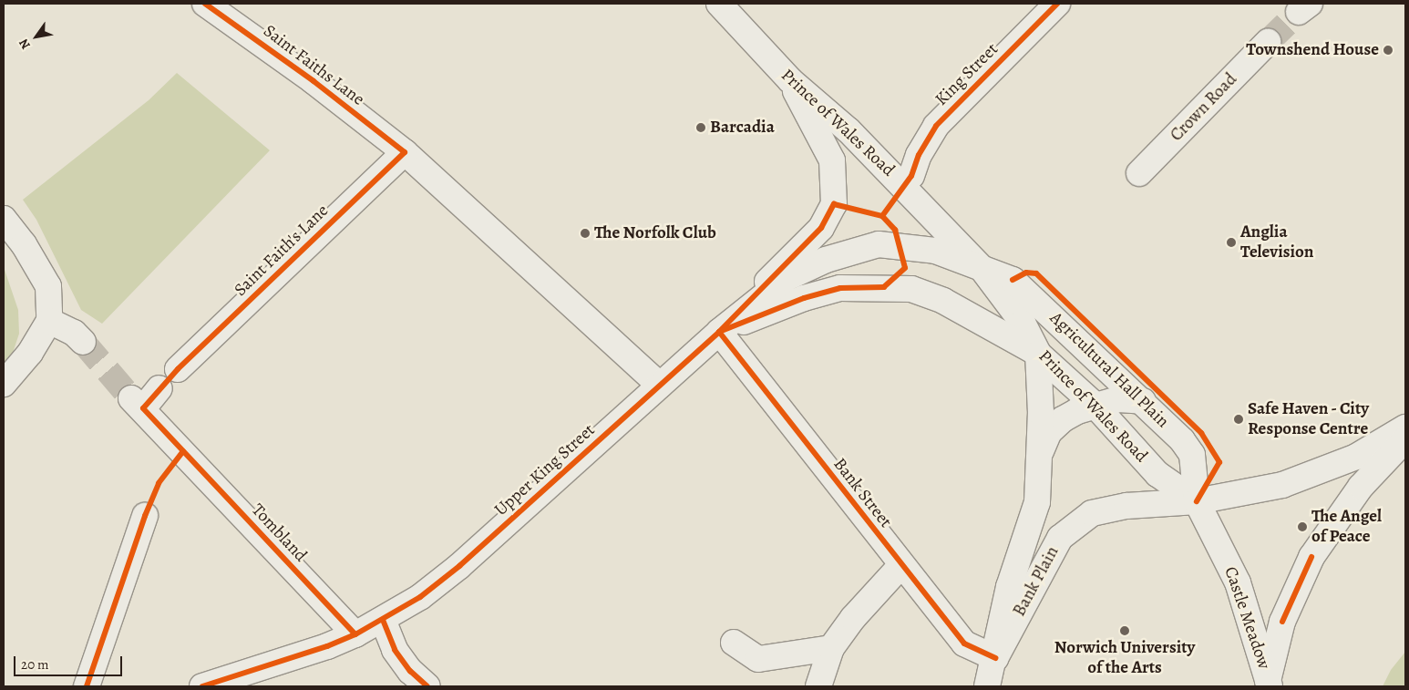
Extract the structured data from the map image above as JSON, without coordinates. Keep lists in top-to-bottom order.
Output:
{
  "streets": {
    "street": [
      "Saint Faiths Lane",
      "King Street",
      "Crown Road",
      "Prince of Wales Road",
      "Saint Faith's Lane",
      "Agricultural Hall Plain",
      "Upper King Street",
      "Bank Street",
      "Tombland",
      "Bank Plain",
      "Castle Meadow"
    ]
  },
  "crossings": [
    ["Saint Faiths Lane", "Saint Faith's Lane"],
    ["Saint Faiths Lane", "Upper King Street"],
    ["Prince of Wales Road", "Agricultural Hall Plain"],
    ["Prince of Wales Road", "Upper King Street"],
    ["Prince of Wales Road", "Bank Plain"],
    ["Prince of Wales Road", "Castle Meadow"],
    ["Agricultural Hall Plain", "Upper King Street"],
    ["Agricultural Hall Plain", "Bank Plain"],
    ["Agricultural Hall Plain", "Castle Meadow"],
    ["Upper King Street", "Bank Street"],
    ["Upper King Street", "Bank Plain"],
    ["Bank Street", "Bank Plain"],
    ["Bank Plain", "Castle Meadow"]
  ],
  "places": [
    "Townshend House",
    "Barcadia",
    "The Norfolk Club",
    "Anglia Television",
    "Safe Haven - City Response Centre",
    "The Angel of Peace",
    "Norwich University of the Arts"
  ],
  "scale_bar": "20 m",
  "north": "bottom left"
}
